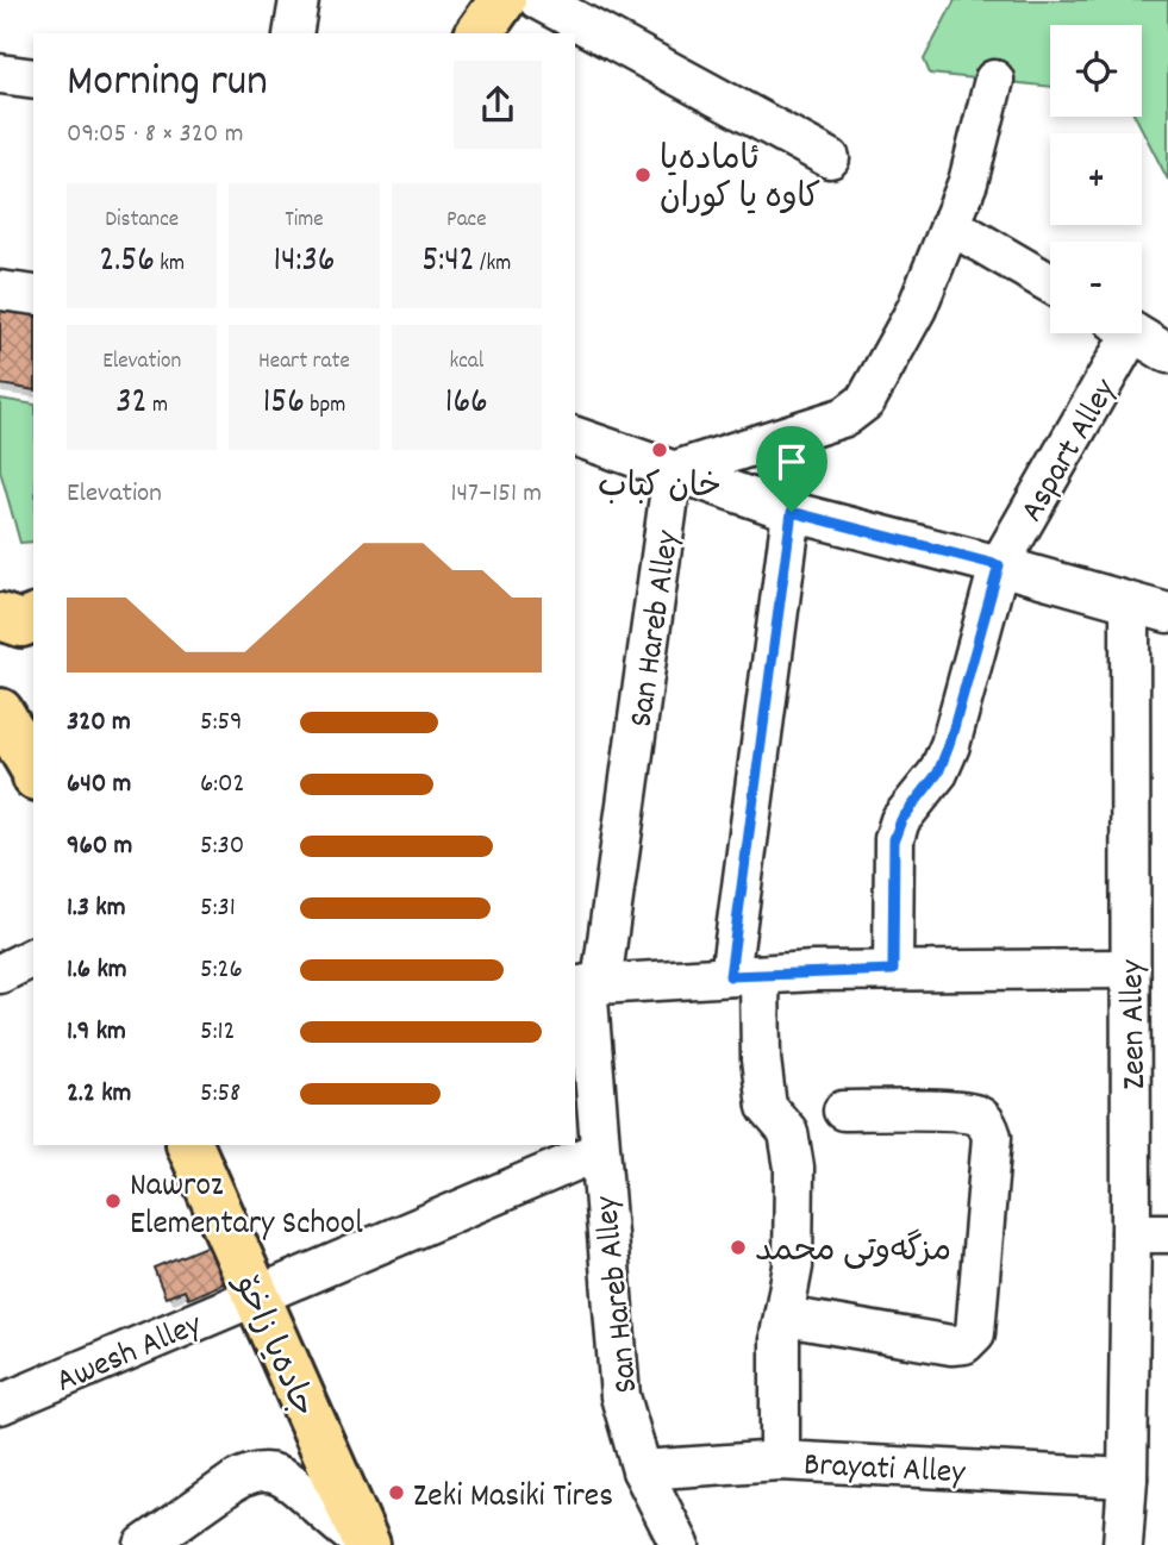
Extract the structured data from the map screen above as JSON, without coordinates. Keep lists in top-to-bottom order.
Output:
{
  "streets": {
    "main road": ["جادەیا زاخۆ"],
    "street": [
      "Aspart Alley",
      "San Hareb Alley",
      "Zeen Alley",
      "Awesh Alley",
      "Brayati Alley"
    ]
  },
  "crossings": [
    ["San Hareb Alley", "Awesh Alley"],
    ["San Hareb Alley", "Brayati Alley"],
    ["Zeen Alley", "Brayati Alley"],
    ["جادەیا زاخۆ", "Awesh Alley"]
  ],
  "places": [
    "ئاماده‌یا کاوه‌ یا کوران",
    "خان كباب",
    "Nawroz Elementary School",
    "مزگەوتی محمد",
    "Zeki Masiki Tires"
  ],
  "page": {
    "map_buttons": ["+", "−"],
    "heading": ["Morning run", "09:05 · 8 × 320 m"],
    "stats": [
      ["Distance", "2.56 km"],
      ["Time", "14:36"],
      ["Pace", "5:42 /km"],
      ["Elevation", "32 m"],
      ["Heart rate", "156 bpm"],
      ["kcal", "166"]
    ],
    "chart": ["Elevation", "147–151 m"],
    "list": [
      {
        "name": "320 m",
        "note": "5:59"
      },
      {
        "name": "640 m",
        "note": "6:02"
      },
      {
        "name": "960 m",
        "note": "5:30"
      },
      {
        "name": "1.3 km",
        "note": "5:31"
      },
      {
        "name": "1.6 km",
        "note": "5:26"
      },
      {
        "name": "1.9 km",
        "note": "5:12"
      },
      {
        "name": "2.2 km",
        "note": "5:58"
      }
    ]
  }
}
